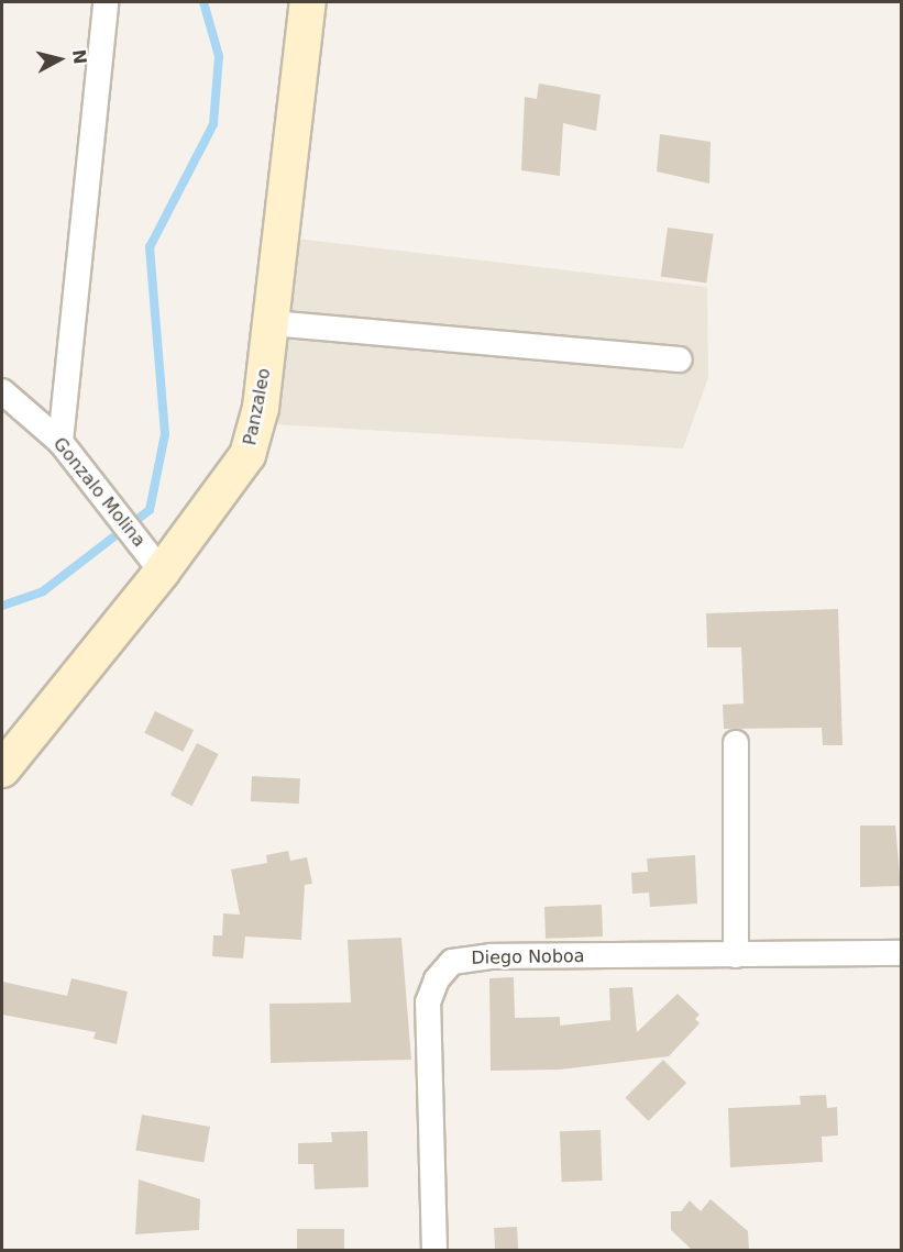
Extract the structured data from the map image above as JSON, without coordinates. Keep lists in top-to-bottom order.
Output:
{
  "streets": {
    "street": ["Panzaleo", "Gonzalo Molina", "Diego Noboa"]
  },
  "crossings": [
    ["Panzaleo", "Gonzalo Molina"]
  ],
  "north": "right"
}
